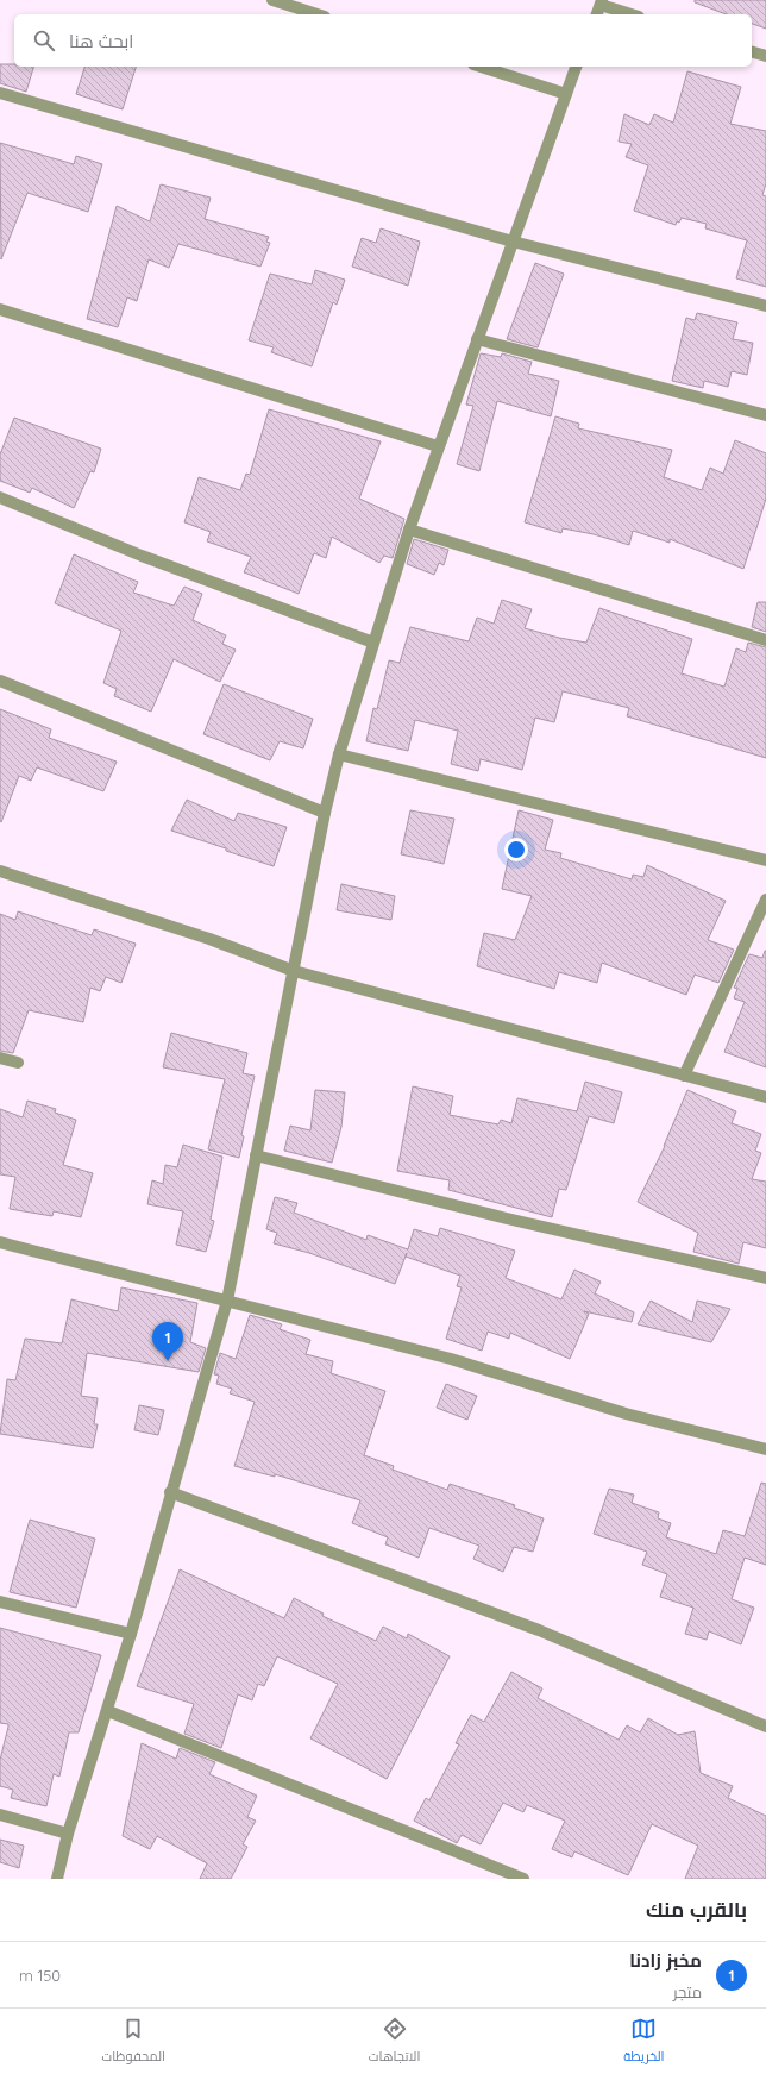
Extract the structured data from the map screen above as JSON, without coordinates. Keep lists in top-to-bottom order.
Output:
{
  "page": {
    "search": "ابحث هنا",
    "pins": "1",
    "heading": "بالقرب منك",
    "list": [
      {
        "mark": "1",
        "name": "مخبز زادنا",
        "note": "متجر",
        "value": "150 m"
      }
    ],
    "nav": ["الخريطة", "الاتجاهات", "المحفوظات"]
  }
}
